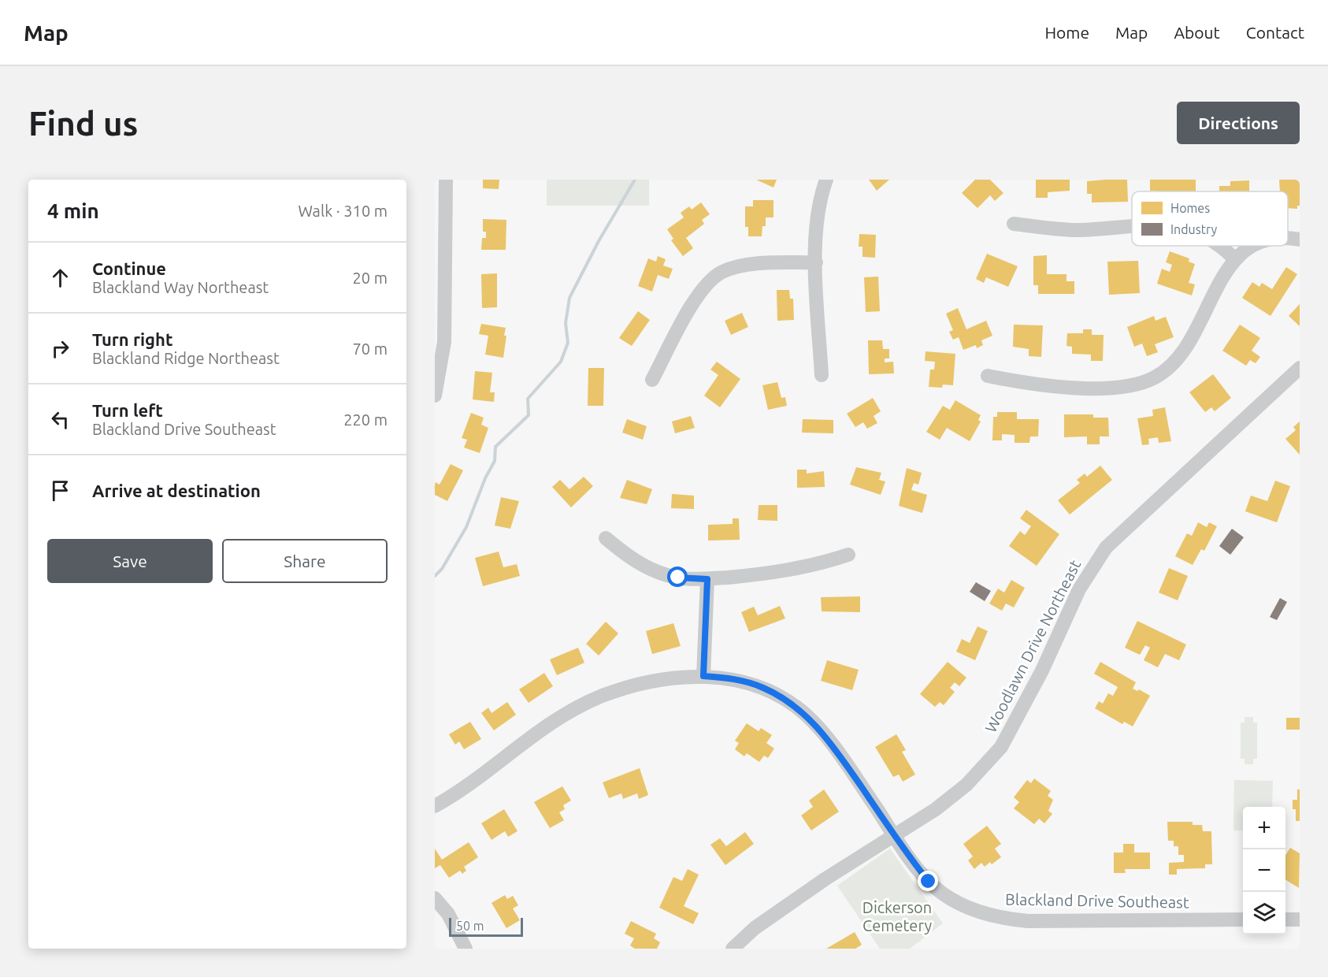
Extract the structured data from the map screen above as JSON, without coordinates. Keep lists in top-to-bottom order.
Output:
{
  "streets": {
    "street": ["Woodlawn Drive Northeast", "Blackland Drive Southeast"]
  },
  "crossings": [
    ["Woodlawn Drive Northeast", "Blackland Drive Southeast"]
  ],
  "parks": ["Dickerson Cemetery"],
  "legend": ["Homes", "Industry"],
  "scale_bar": "50 m",
  "page": {
    "header": "Map",
    "nav": [
      "Home",
      "Map",
      "About",
      "Contact"
    ],
    "buttons": [
      "Directions",
      ["Save", "Share"]
    ],
    "title": "Find us",
    "heading": ["4 min", "Walk · 310 m"],
    "list": [
      ["Continue", "Blackland Way Northeast", "20 m"],
      ["Turn right", "Blackland Ridge Northeast", "70 m"],
      ["Turn left", "Blackland Drive Southeast", "220 m"],
      "Arrive at destination"
    ],
    "map_buttons": ["+", "−"],
    "scale": "50 m"
  }
}
